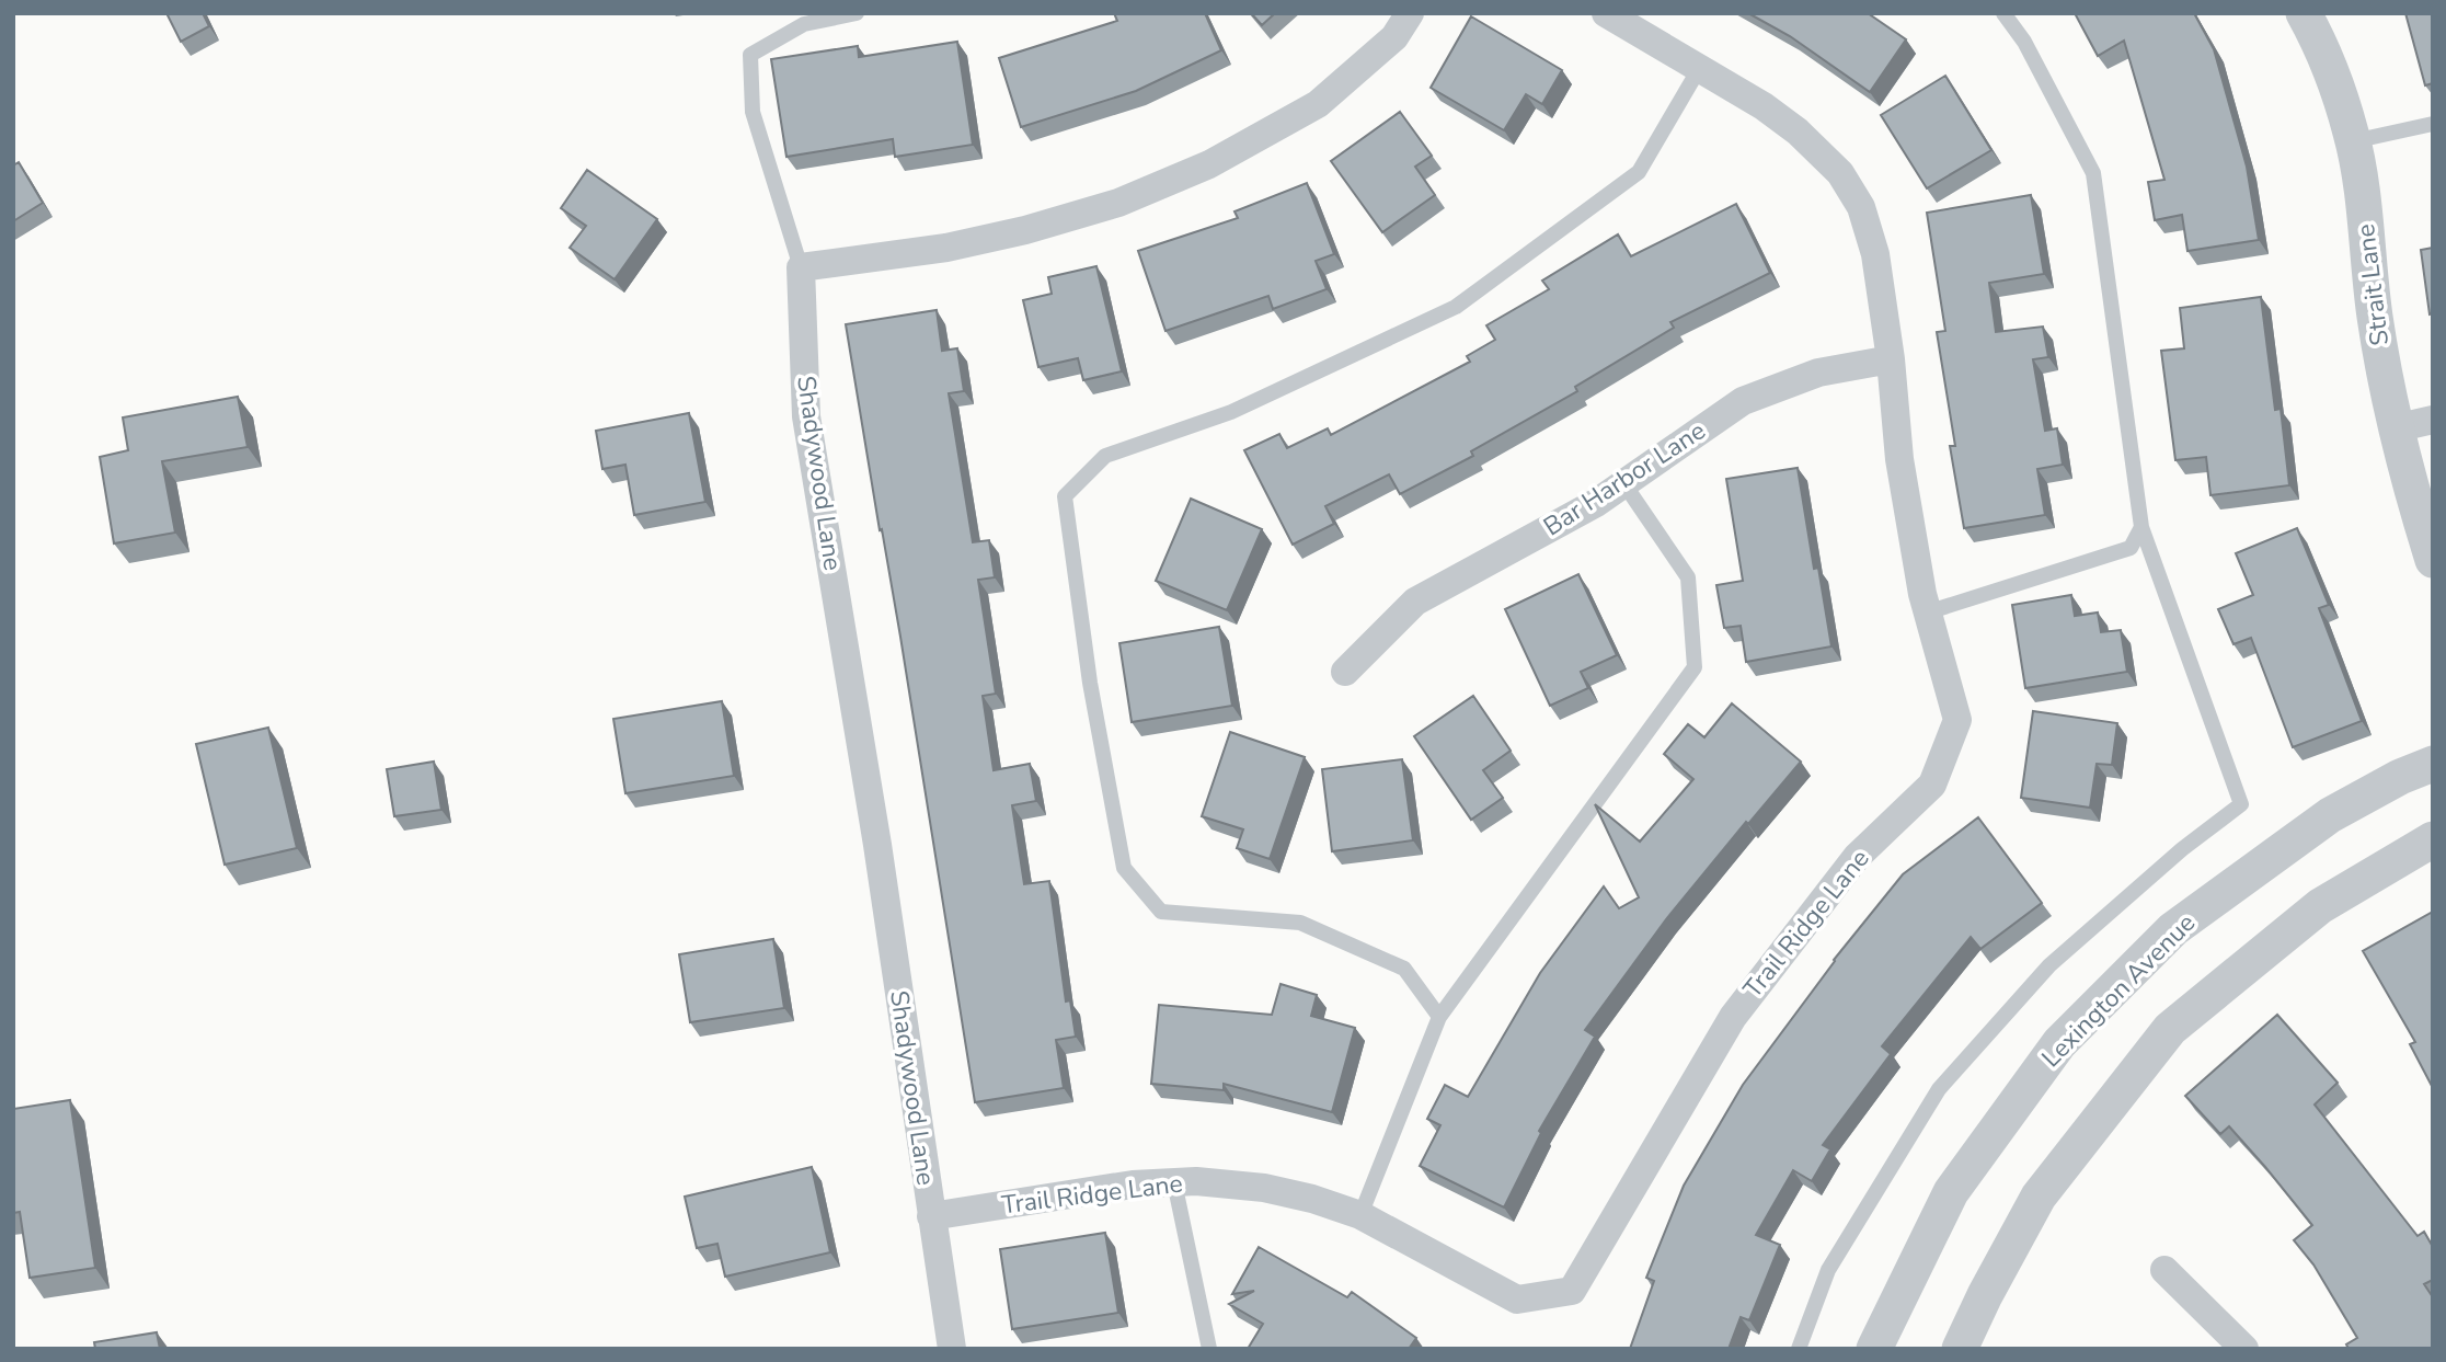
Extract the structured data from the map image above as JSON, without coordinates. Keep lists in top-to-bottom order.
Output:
{
  "streets": {
    "street": [
      "Strait Lane",
      "Shadywood Lane",
      "Bar Harbor Lane",
      "Trail Ridge Lane",
      "Lexington Avenue"
    ]
  },
  "crossings": [
    ["Shadywood Lane", "Trail Ridge Lane"],
    ["Bar Harbor Lane", "Trail Ridge Lane"]
  ]
}
